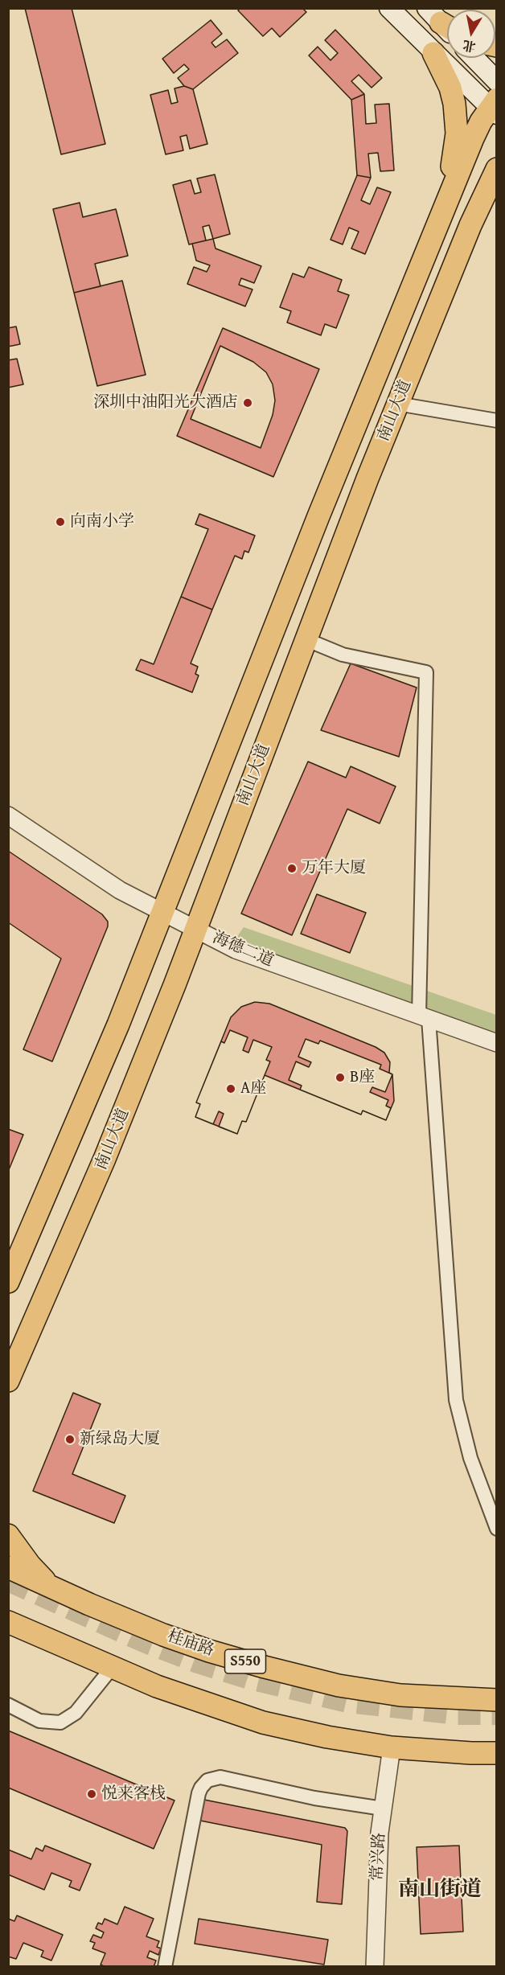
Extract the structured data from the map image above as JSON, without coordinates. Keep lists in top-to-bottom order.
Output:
{
  "streets": {
    "main road": ["南山大道", "桂庙路", "S550"],
    "street": ["海德二道", "常兴路"]
  },
  "crossings": [
    ["南山大道", "海德二道"]
  ],
  "districts": ["南山街道"],
  "places": [
    "深圳中油阳光大酒店",
    "向南小学",
    "万年大厦",
    "B座",
    "A座",
    "新绿岛大厦",
    "悦来客栈"
  ],
  "north": "bottom"
}
